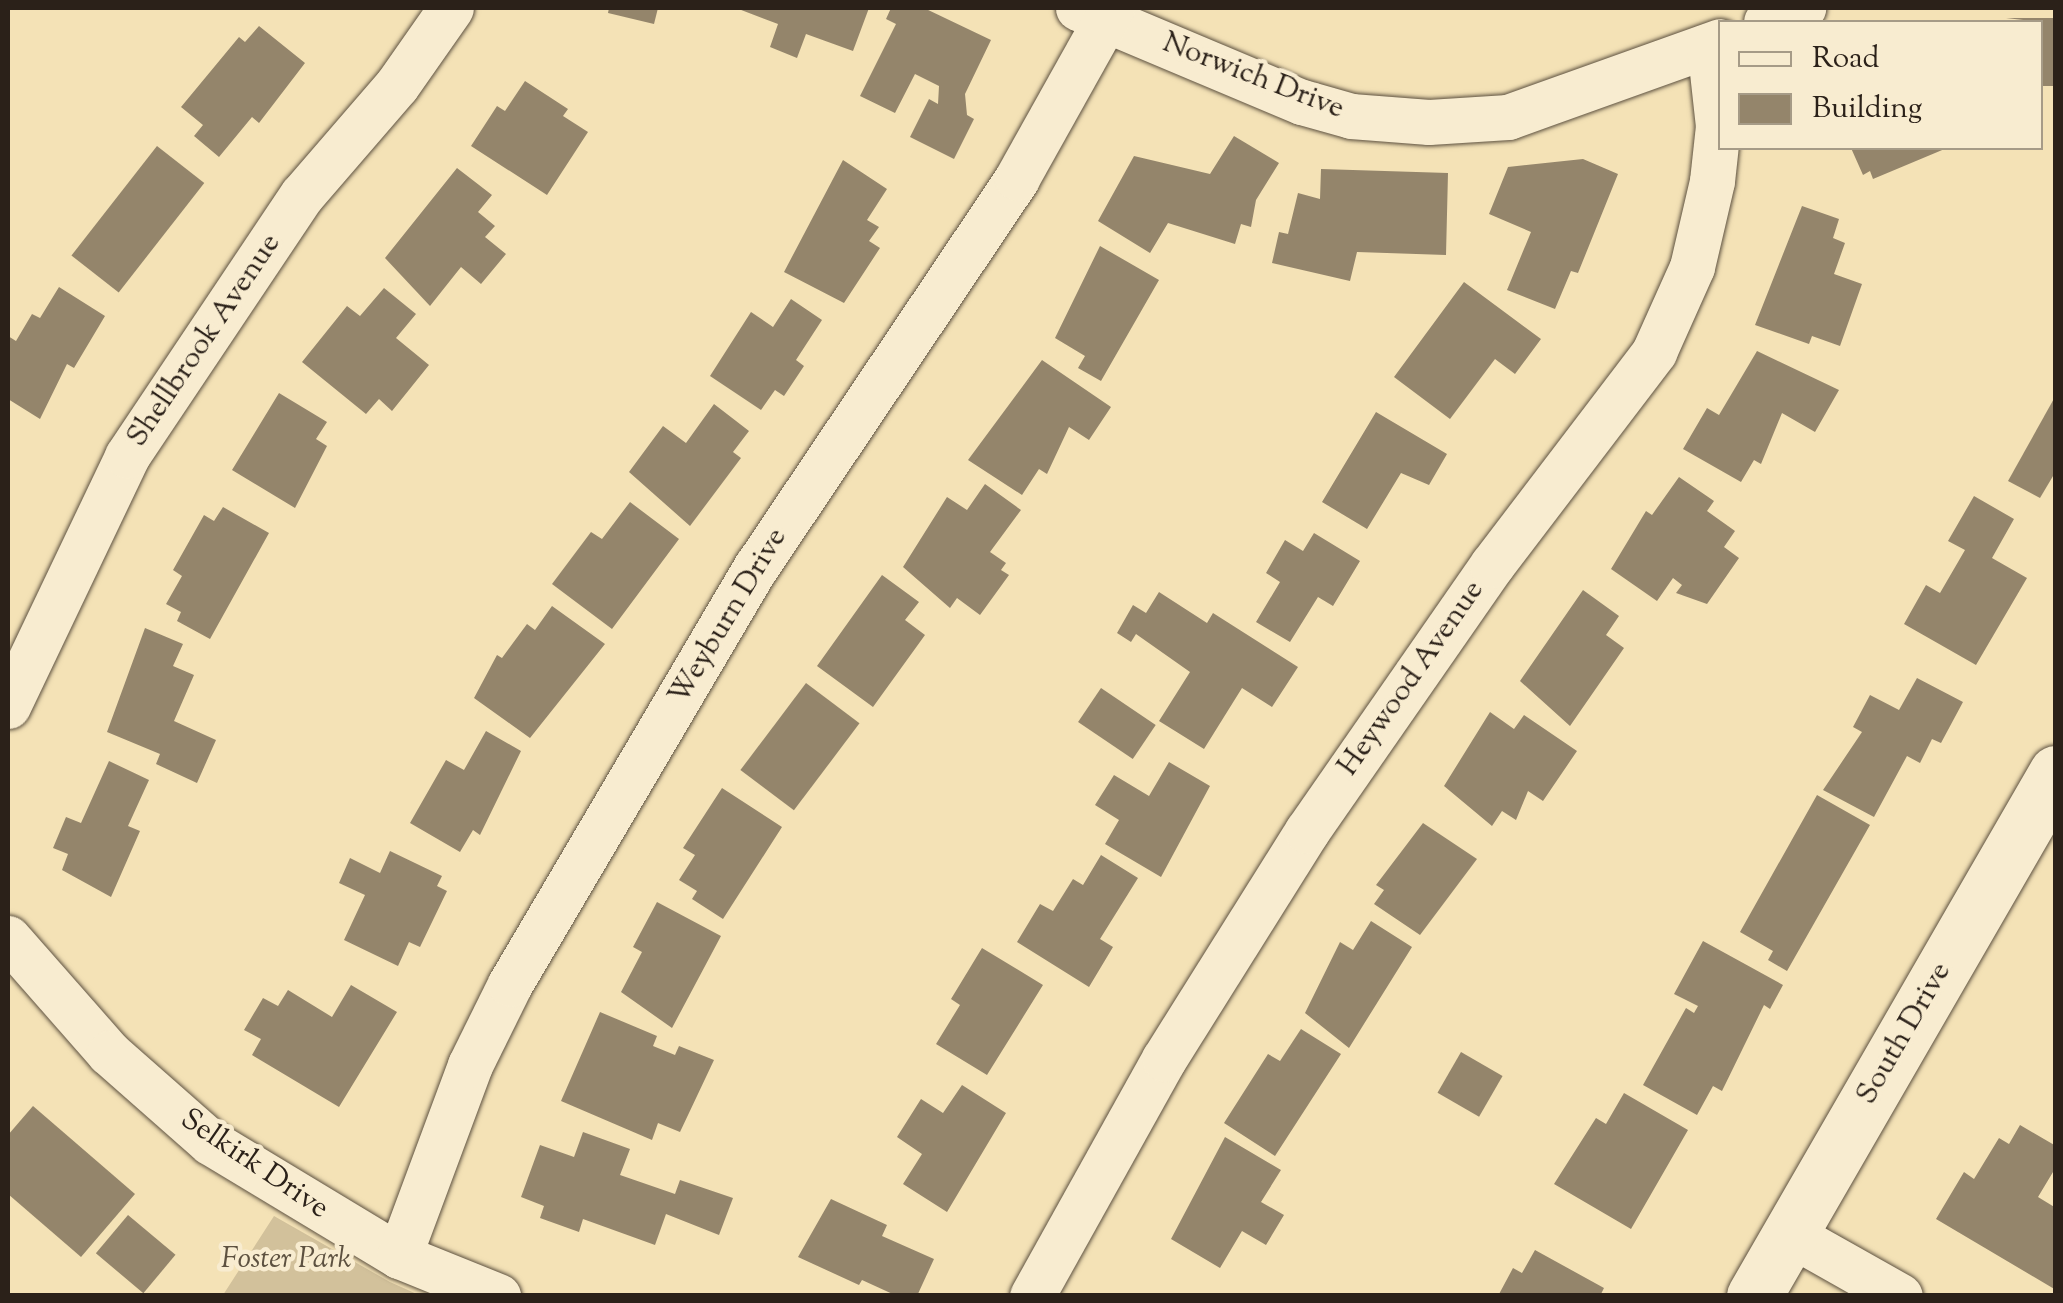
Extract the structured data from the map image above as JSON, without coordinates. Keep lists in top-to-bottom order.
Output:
{
  "streets": {
    "street": [
      "Norwich Drive",
      "Shellbrook Avenue",
      "Weyburn Drive",
      "Heywood Avenue",
      "South Drive",
      "Selkirk Drive"
    ]
  },
  "crossings": [
    ["Norwich Drive", "Weyburn Drive"],
    ["Norwich Drive", "Heywood Avenue"],
    ["Weyburn Drive", "Selkirk Drive"]
  ],
  "parks": ["Foster Park"],
  "legend": ["Road", "Building"]
}
